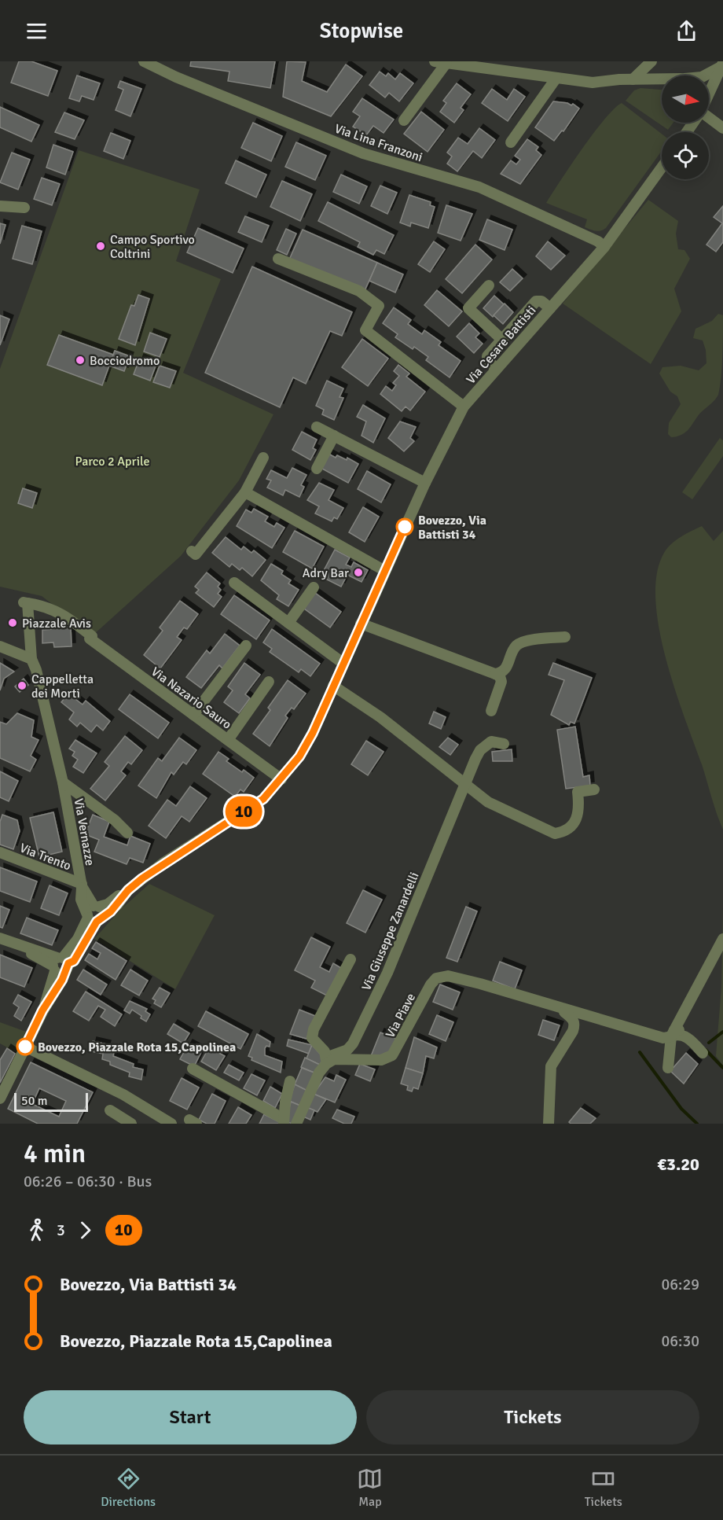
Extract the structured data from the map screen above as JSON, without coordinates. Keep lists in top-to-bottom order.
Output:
{
  "streets": {
    "street": [
      "Via Lina Franzoni",
      "Via Cesare Battisti",
      "Via Nazario Sauro",
      "Via Vernazze",
      "Via Trento",
      "Via Giuseppe Zanardelli",
      "Via Piave"
    ]
  },
  "crossings": [
    ["Via Lina Franzoni", "Via Cesare Battisti"],
    ["Via Cesare Battisti", "Via Nazario Sauro"],
    ["Via Cesare Battisti", "Via Vernazze"],
    ["Via Nazario Sauro", "Via Vernazze"],
    ["Via Vernazze", "Via Trento"]
  ],
  "parks": ["Parco 2 Aprile"],
  "places": [
    "Campo Sportivo Coltrini",
    "Bocciodromo",
    "Bovezzo, Via Battisti 34",
    "Adry Bar",
    "Piazzale Avis",
    "Cappelletta dei Morti",
    "Bovezzo, Piazzale Rota 15,Capolinea"
  ],
  "lines": ["bus line 10"],
  "scale_bar": "50 m",
  "north": "right",
  "page": {
    "header": "Stopwise",
    "on_map": "10",
    "scale": "50 m",
    "heading": ["4 min", "06:26 – 06:30 · Bus", "€3.20"],
    "legs": ["3", "10"],
    "list": [
      {
        "name": "Bovezzo, Via Battisti 34",
        "value": "06:29"
      },
      {
        "name": "Bovezzo, Piazzale Rota 15,Capolinea",
        "value": "06:30"
      }
    ],
    "buttons": ["Start", "Tickets"],
    "tabs": ["Directions", "Map", "Tickets"]
  }
}
